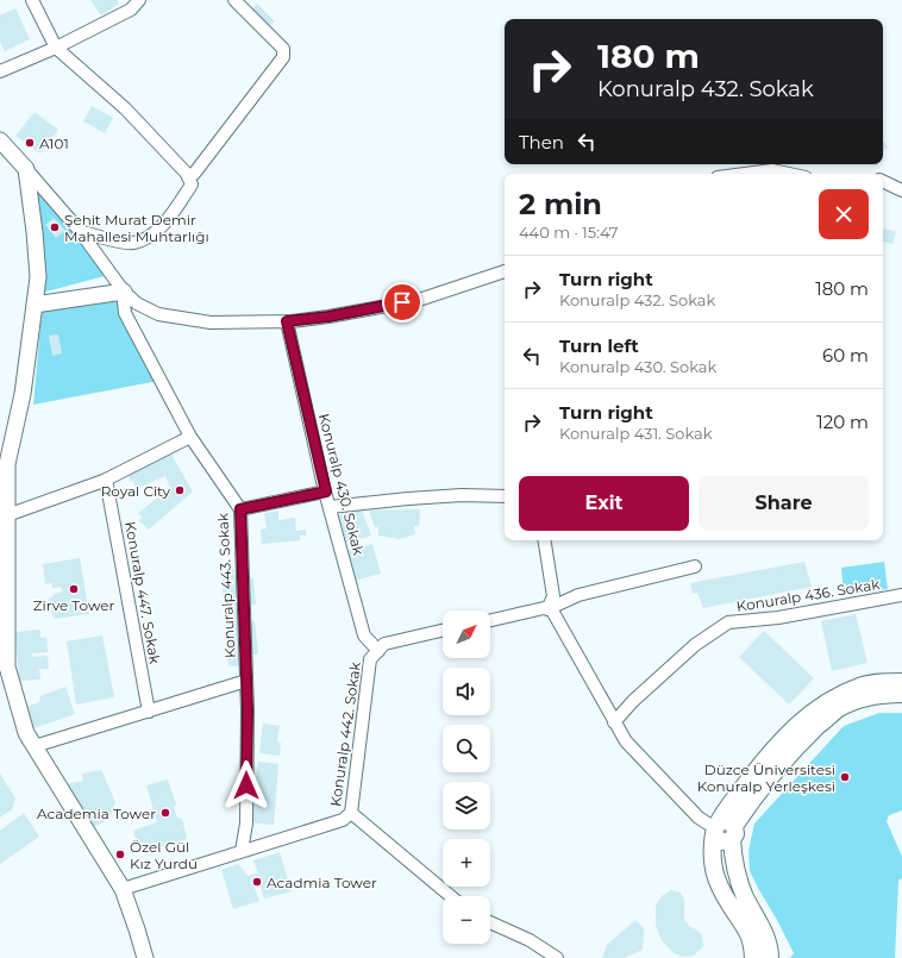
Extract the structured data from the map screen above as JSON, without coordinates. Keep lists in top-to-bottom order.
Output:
{
  "streets": {
    "street": [
      "Konuralp 430. Sokak",
      "Konuralp 443. Sokak",
      "Konuralp 447. Sokak",
      "Konuralp 436. Sokak",
      "Konuralp 442. Sokak"
    ]
  },
  "crossings": [
    ["Konuralp 430. Sokak", "Konuralp 442. Sokak"],
    ["Konuralp 443. Sokak", "Konuralp 442. Sokak"]
  ],
  "places": [
    "A101",
    "Şehit Murat Demir Mahallesi Muhtarlığı",
    "Royal City",
    "Zirve Tower",
    "Düzce Üniversitesi Konuralp Yerleşkesi",
    "Academia Tower",
    "Özel Gül Kız Yurdu",
    "Acadmia Tower"
  ],
  "north": "top right",
  "page": {
    "turn": ["180 m", "Konuralp 432. Sokak"],
    "then": "Then",
    "heading": ["2 min", "440 m · 15:47"],
    "list": [
      {
        "name": "Turn right",
        "note": "Konuralp 432. Sokak",
        "value": "180 m"
      },
      {
        "name": "Turn left",
        "note": "Konuralp 430. Sokak",
        "value": "60 m"
      },
      {
        "name": "Turn right",
        "note": "Konuralp 431. Sokak",
        "value": "120 m"
      }
    ],
    "buttons": ["Exit", "Share"],
    "map_buttons": ["+", "−"]
  }
}
